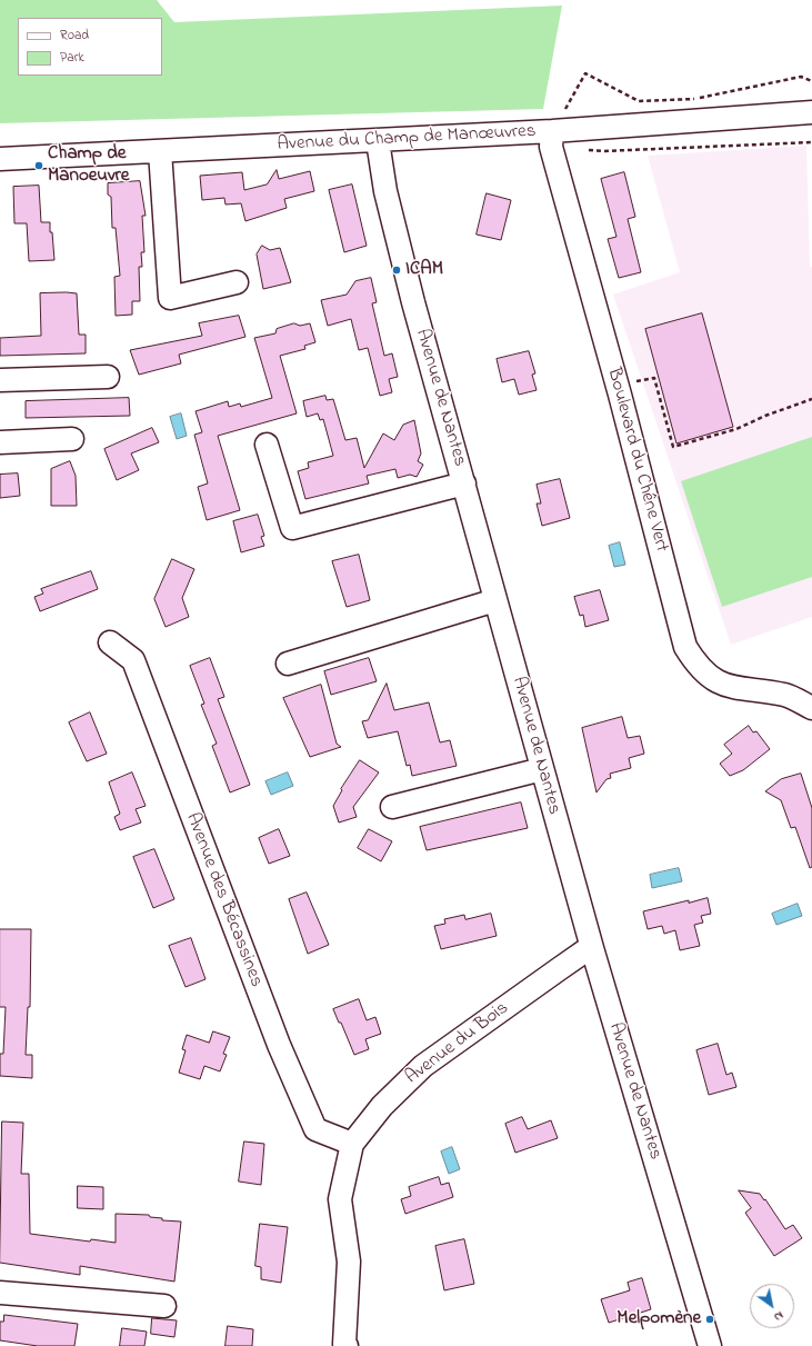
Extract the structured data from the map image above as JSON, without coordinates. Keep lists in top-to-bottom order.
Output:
{
  "streets": {
    "street": [
      "Avenue du Champ de Manœuvres",
      "Avenue de Nantes",
      "Boulevard du Chêne Vert",
      "Avenue des Bécassines",
      "Avenue du Bois"
    ]
  },
  "crossings": [
    ["Avenue du Champ de Manœuvres", "Avenue de Nantes"],
    ["Avenue du Champ de Manœuvres", "Boulevard du Chêne Vert"],
    ["Avenue de Nantes", "Avenue du Bois"],
    ["Avenue des Bécassines", "Avenue du Bois"]
  ],
  "places": ["Champ de Manoeuvre", "ICAM", "Melpomène"],
  "legend": ["Road", "Park"],
  "north": "bottom right"
}
